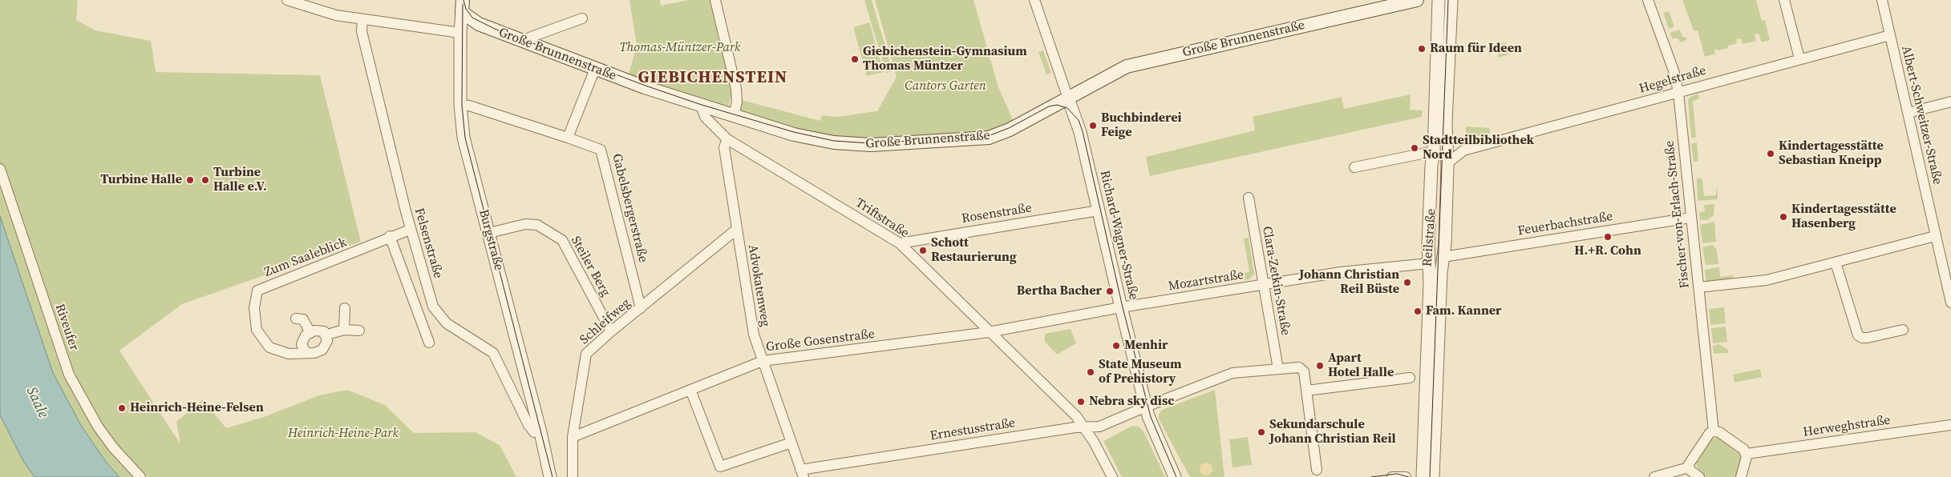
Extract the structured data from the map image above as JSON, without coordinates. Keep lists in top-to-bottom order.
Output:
{
  "streets": {
    "main road": ["Große Brunnenstraße"],
    "street": [
      "Hegelstraße",
      "Albert-Schweitzer-Straße",
      "Gabelsbergerstraße",
      "Rosenstraße",
      "Fischer-von-Erlach-Straße",
      "Triftstraße",
      "Feuerbachstraße",
      "Richard-Wagner-Straße",
      "Reilstraße",
      "Burgstraße",
      "Felsenstraße",
      "Zum Saaleblick",
      "Steiler Berg",
      "Mozartstraße",
      "Clara-Zetkin-Straße",
      "Advokatenweg",
      "Schleifweg",
      "Riveufer",
      "Große Gosenstraße",
      "Herweghstraße",
      "Ernestusstraße"
    ]
  },
  "crossings": [
    ["Große Brunnenstraße", "Triftstraße"],
    ["Große Brunnenstraße", "Richard-Wagner-Straße"],
    ["Große Brunnenstraße", "Burgstraße"],
    ["Hegelstraße", "Albert-Schweitzer-Straße"],
    ["Hegelstraße", "Fischer-von-Erlach-Straße"],
    ["Hegelstraße", "Reilstraße"],
    ["Gabelsbergerstraße", "Burgstraße"],
    ["Gabelsbergerstraße", "Schleifweg"],
    ["Rosenstraße", "Triftstraße"],
    ["Rosenstraße", "Richard-Wagner-Straße"],
    ["Fischer-von-Erlach-Straße", "Feuerbachstraße"],
    ["Triftstraße", "Mozartstraße"],
    ["Triftstraße", "Advokatenweg"],
    ["Triftstraße", "Große Gosenstraße"],
    ["Triftstraße", "Ernestusstraße"],
    ["Feuerbachstraße", "Reilstraße"],
    ["Richard-Wagner-Straße", "Mozartstraße"],
    ["Richard-Wagner-Straße", "Ernestusstraße"],
    ["Reilstraße", "Mozartstraße"],
    ["Burgstraße", "Felsenstraße"],
    ["Burgstraße", "Steiler Berg"],
    ["Felsenstraße", "Zum Saaleblick"],
    ["Steiler Berg", "Schleifweg"],
    ["Mozartstraße", "Clara-Zetkin-Straße"],
    ["Mozartstraße", "Große Gosenstraße"],
    ["Clara-Zetkin-Straße", "Ernestusstraße"],
    ["Advokatenweg", "Schleifweg"],
    ["Advokatenweg", "Große Gosenstraße"],
    ["Advokatenweg", "Ernestusstraße"],
    ["Schleifweg", "Große Gosenstraße"]
  ],
  "districts": ["GIEBICHENSTEIN"],
  "water": ["Saale"],
  "parks": ["Thomas-Müntzer-Park", "Cantors Garten", "Heinrich-Heine-Park"],
  "places": [
    "Raum für Ideen",
    "Giebichenstein-Gymnasium Thomas Müntzer",
    "Buchbinderei Feige",
    "Stadtteilbibliothek Nord",
    "Kindertagesstätte Sebastian Kneipp",
    "Turbine Halle",
    "Turbine Halle e.V.",
    "Kindertagesstätte Hasenberg",
    "H.+R. Cohn",
    "Schott Restaurierung",
    "Johann Christian Reil Büste",
    "Bertha Bacher",
    "Fam. Kanner",
    "Menhir",
    "Apart Hotel Halle",
    "State Museum of Prehistory",
    "Nebra sky disc",
    "Heinrich-Heine-Felsen",
    "Sekundarschule Johann Christian Reil"
  ]
}
